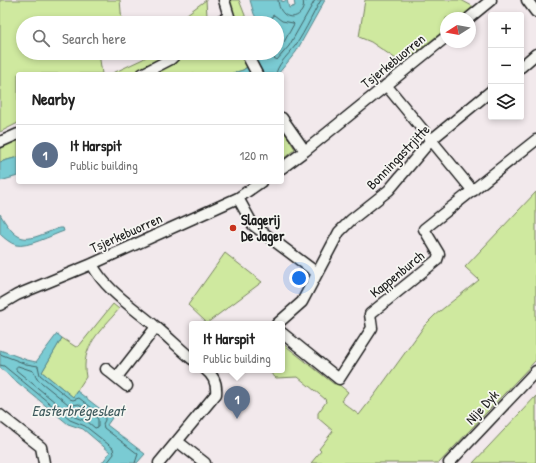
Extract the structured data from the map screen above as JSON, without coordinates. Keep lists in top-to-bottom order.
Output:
{
  "streets": {
    "street": [
      "Tsjerkebuorren",
      "Bonningastrjitte",
      "Kappenburch",
      "Nije Dyk"
    ]
  },
  "water": ["Easterbrégesleat"],
  "places": ["Slagerij De Jager"],
  "north": "left",
  "page": {
    "map_buttons": ["+", "−"],
    "search": "Search here",
    "heading": "Nearby",
    "list": [
      {
        "mark": "1",
        "name": "It Harspit",
        "note": "Public building",
        "value": "120 m"
      }
    ],
    "popup": ["It Harspit", "Public building"],
    "pins": "1"
  }
}
